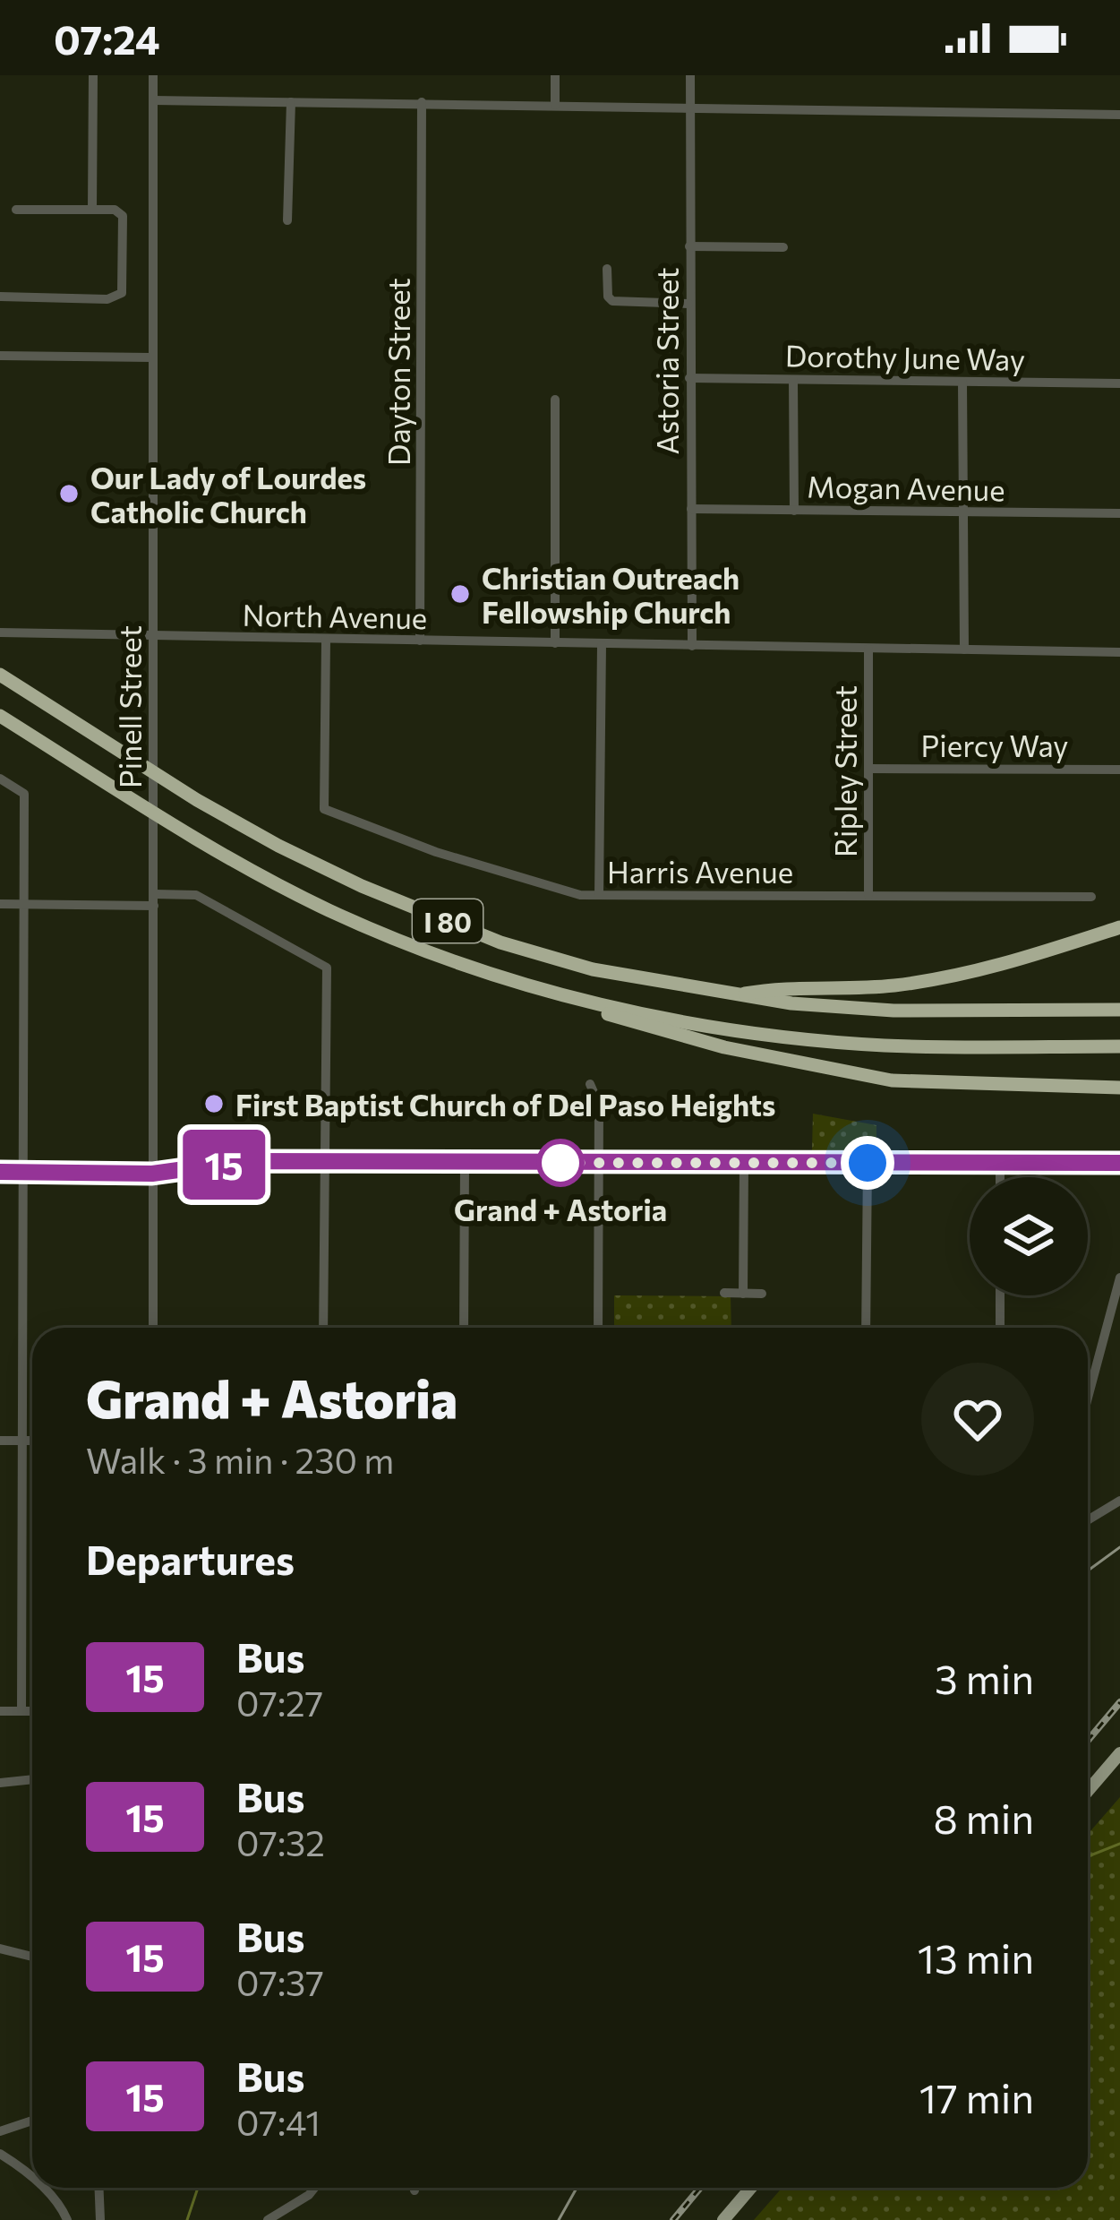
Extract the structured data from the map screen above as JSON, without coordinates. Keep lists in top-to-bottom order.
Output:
{
  "streets": {
    "highway": ["I 80"],
    "street": [
      "Dorothy June Way",
      "Astoria Street",
      "Dayton Street",
      "Mogan Avenue",
      "North Avenue",
      "Pinell Street",
      "Piercy Way",
      "Ripley Street",
      "Harris Avenue"
    ]
  },
  "crossings": [
    ["Dorothy June Way", "Astoria Street"],
    ["Astoria Street", "Mogan Avenue"],
    ["Astoria Street", "North Avenue"],
    ["Dayton Street", "North Avenue"],
    ["North Avenue", "Pinell Street"],
    ["North Avenue", "Ripley Street"],
    ["North Avenue", "Harris Avenue"],
    ["Piercy Way", "Ripley Street"],
    ["Ripley Street", "Harris Avenue"]
  ],
  "places": [
    "Our Lady of Lourdes Catholic Church",
    "Christian Outreach Fellowship Church",
    "First Baptist Church of Del Paso Heights",
    "Grand + Astoria"
  ],
  "lines": ["bus line 15"],
  "page": {
    "status": "07:24",
    "on_map": "15",
    "heading": [
      ["Grand + Astoria", "Walk · 3 min · 230 m"],
      "Departures"
    ],
    "list": [
      {
        "mark": "15",
        "name": "Bus",
        "note": "07:27",
        "value": "3 min"
      },
      {
        "mark": "15",
        "name": "Bus",
        "note": "07:32",
        "value": "8 min"
      },
      {
        "mark": "15",
        "name": "Bus",
        "note": "07:37",
        "value": "13 min"
      },
      {
        "mark": "15",
        "name": "Bus",
        "note": "07:41",
        "value": "17 min"
      }
    ]
  }
}
